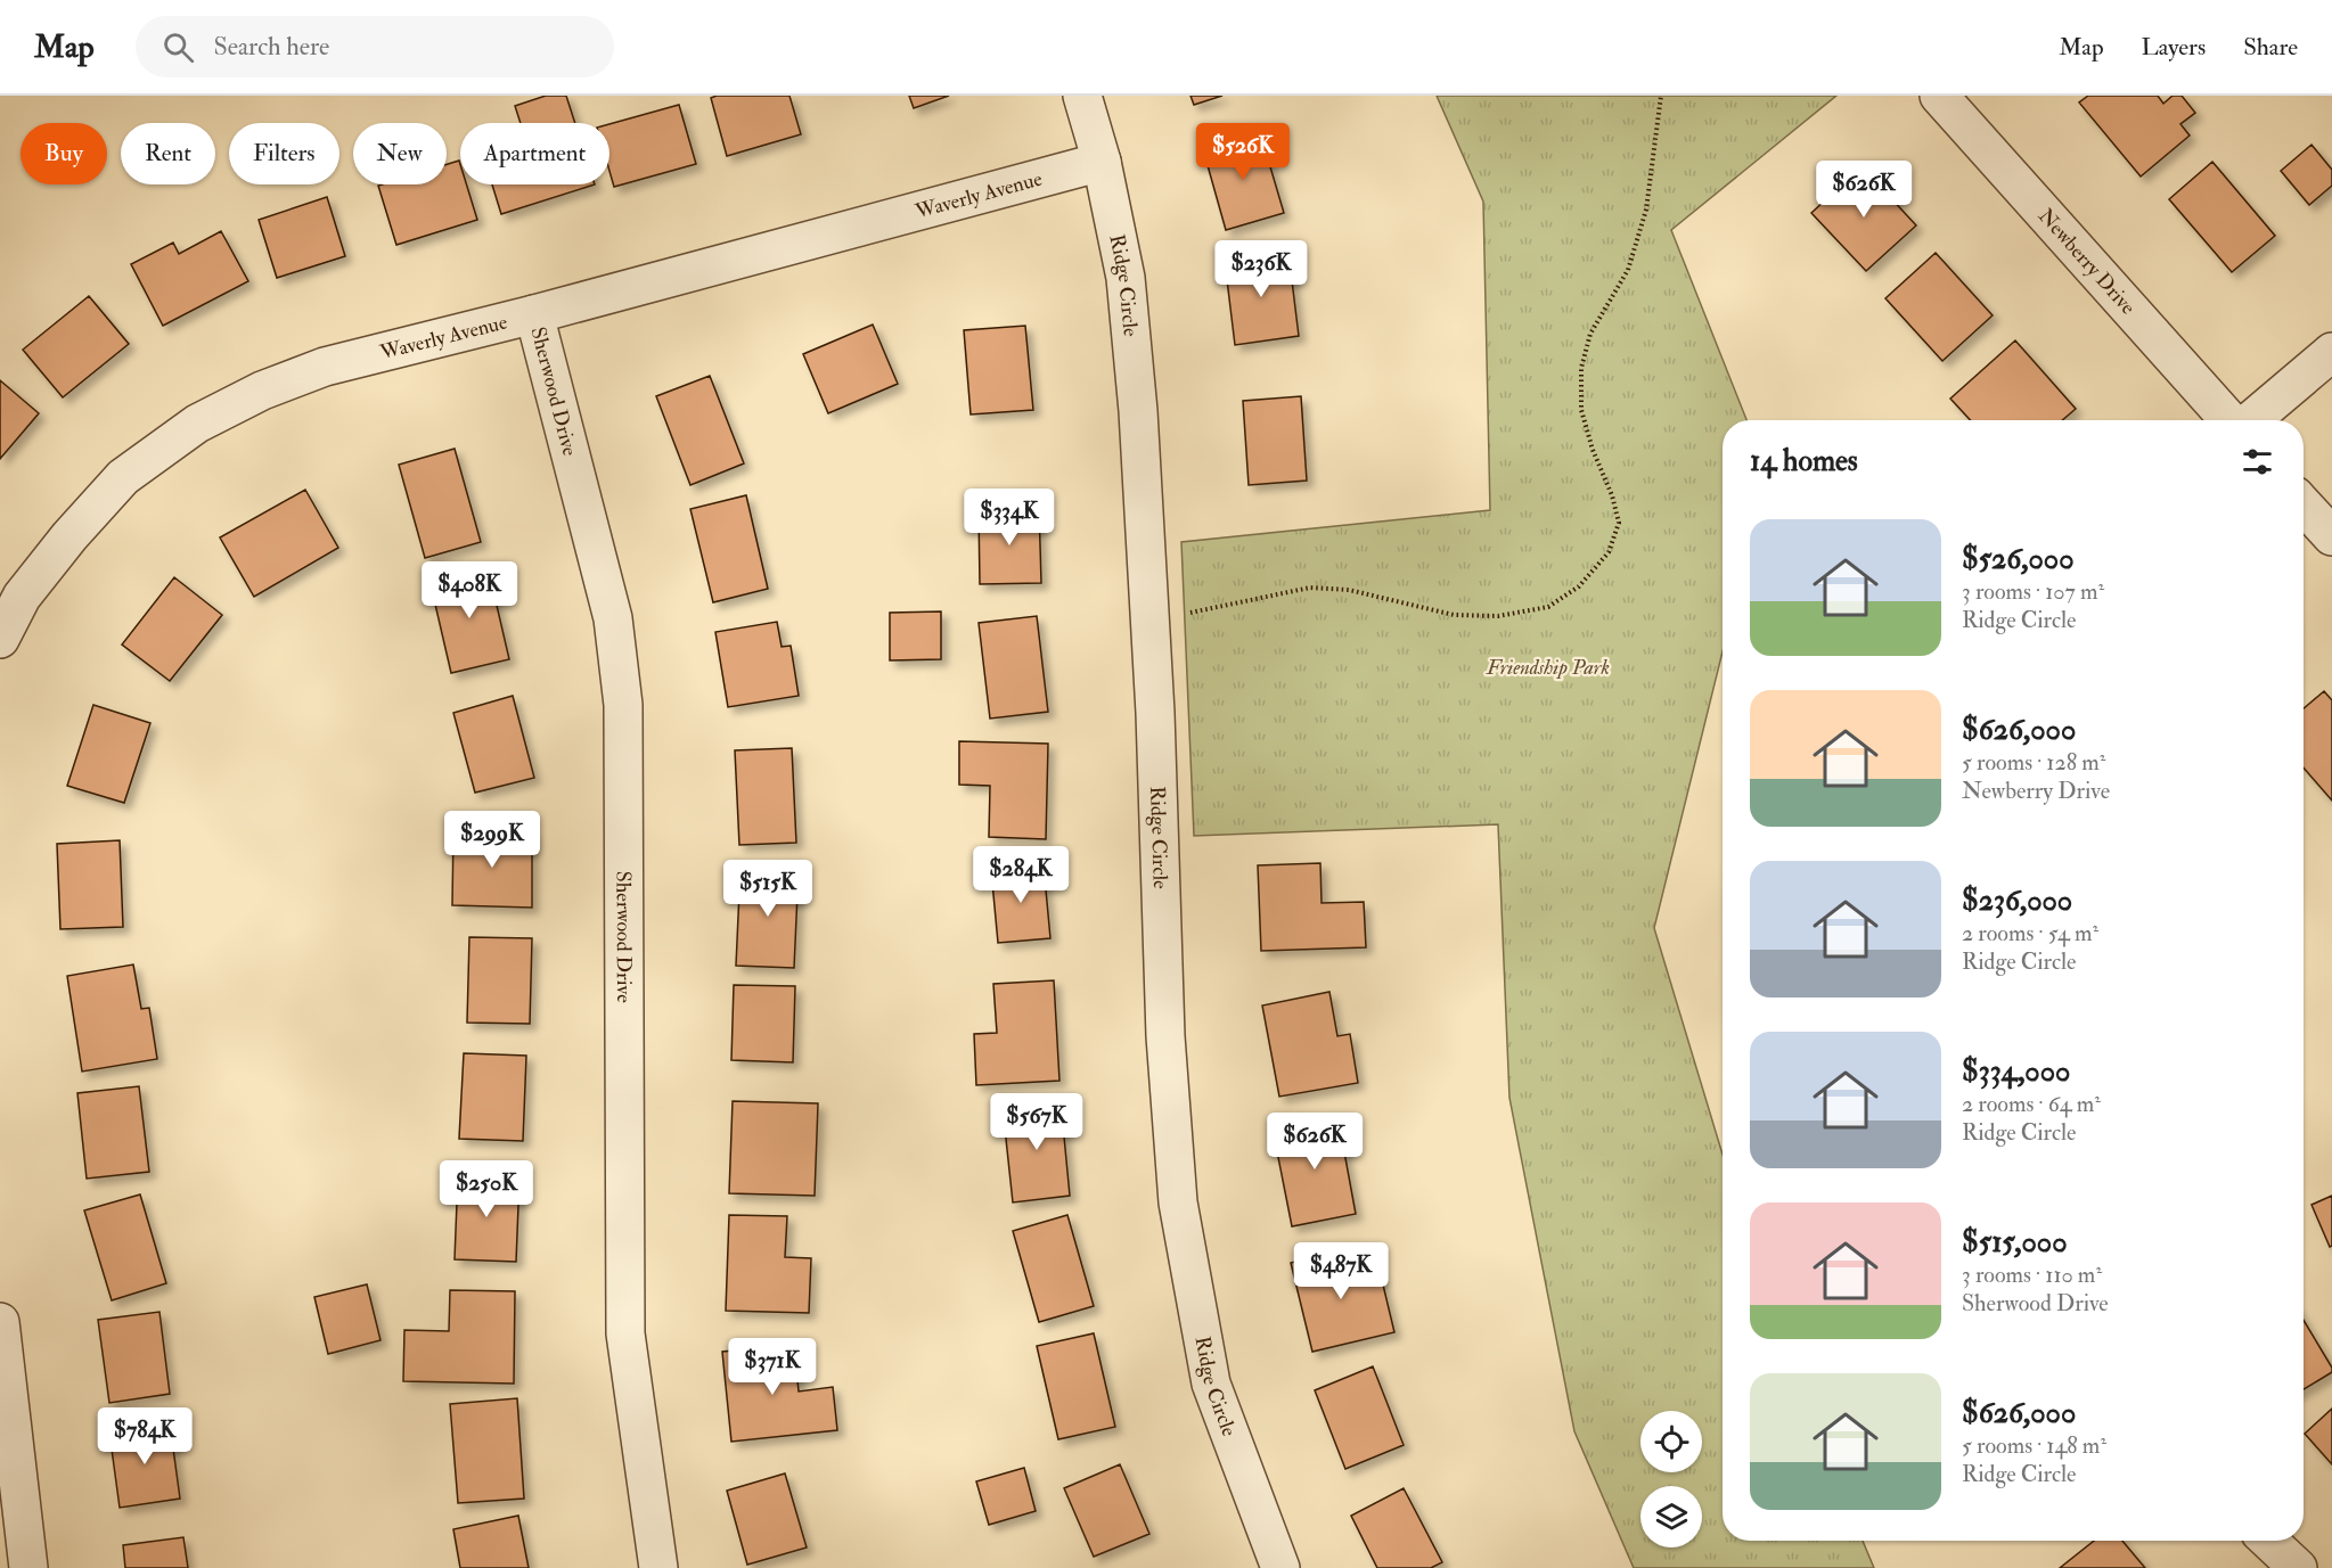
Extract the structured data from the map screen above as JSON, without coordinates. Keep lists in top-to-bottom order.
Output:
{
  "streets": {
    "street": [
      "Waverly Avenue",
      "Newberry Drive",
      "Ridge Circle",
      "Sherwood Drive"
    ]
  },
  "crossings": [
    ["Waverly Avenue", "Ridge Circle"],
    ["Waverly Avenue", "Sherwood Drive"]
  ],
  "parks": ["Friendship Park"],
  "page": {
    "header": "Map",
    "search": "Search here",
    "nav": ["Map", "Layers", "Share"],
    "price": [
      "$526K",
      "$626K",
      "$236K",
      "$334K",
      "$408K",
      "$299K",
      "$284K",
      "$515K",
      "$567K",
      "$626K",
      "$250K",
      "$487K",
      "$371K",
      "$784K"
    ],
    "chip": [
      "Buy",
      "Rent",
      "Filters",
      "New",
      "Apartment"
    ],
    "heading": "14 homes",
    "list": [
      {
        "name": "$526,000",
        "note": "3 rooms · 107 m² · Ridge Circle"
      },
      {
        "name": "$626,000",
        "note": "5 rooms · 128 m² · Newberry Drive"
      },
      {
        "name": "$236,000",
        "note": "2 rooms · 54 m² · Ridge Circle"
      },
      {
        "name": "$334,000",
        "note": "2 rooms · 64 m² · Ridge Circle"
      },
      {
        "name": "$515,000",
        "note": "3 rooms · 110 m² · Sherwood Drive"
      },
      {
        "name": "$626,000",
        "note": "5 rooms · 148 m² · Ridge Circle"
      }
    ]
  }
}
